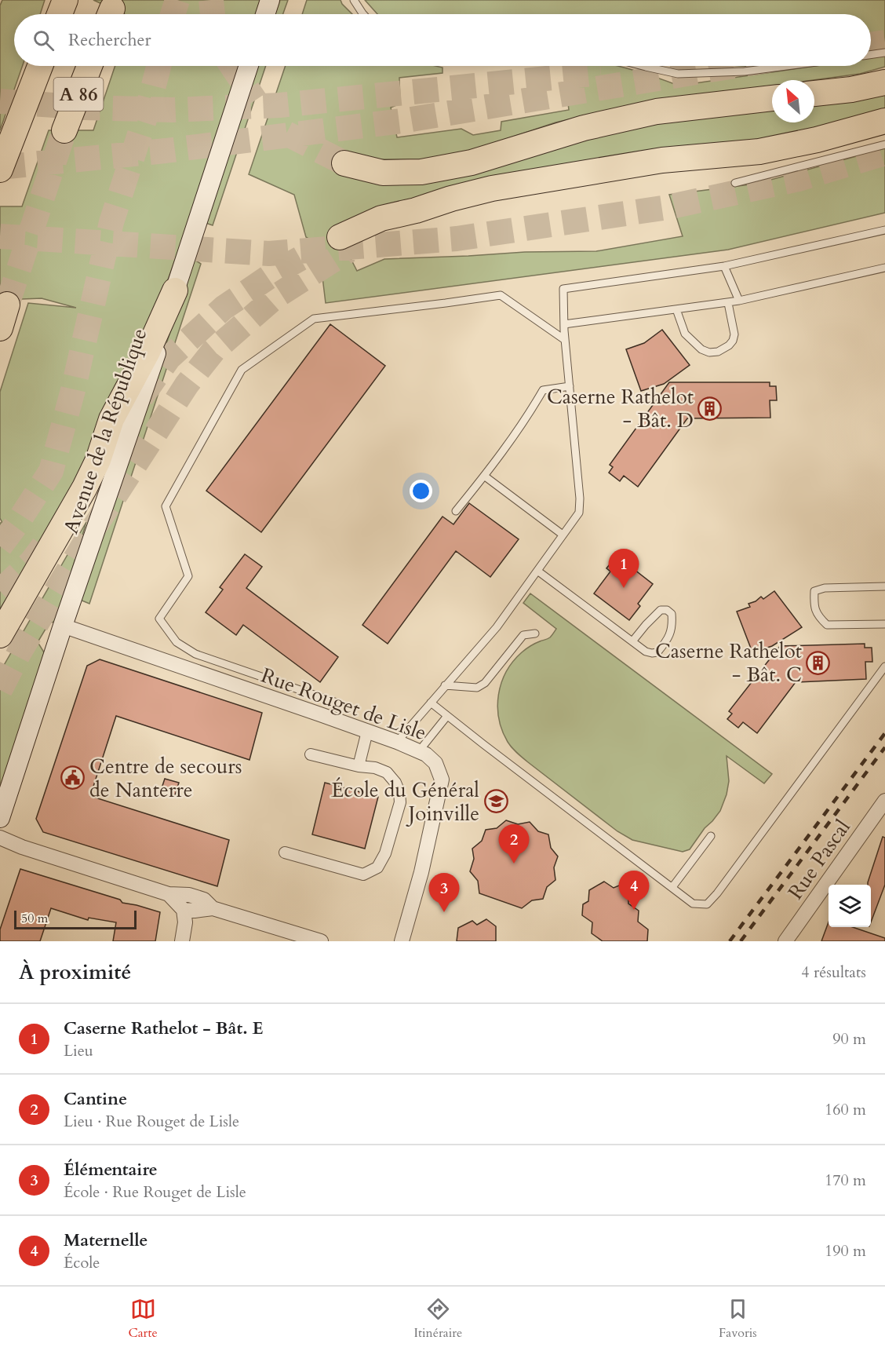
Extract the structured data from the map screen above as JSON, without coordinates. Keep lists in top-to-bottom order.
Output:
{
  "streets": {
    "highway": ["A 86"],
    "main road": ["Avenue de la République"],
    "street": ["Rue Rouget de Lisle", "Rue Pascal"]
  },
  "crossings": [
    ["Avenue de la République", "Rue Rouget de Lisle"]
  ],
  "places": {
    "building": ["Caserne Rathelot - Bât. D", "Caserne Rathelot - Bât. C"],
    "public building": ["Centre de secours de Nanterre"],
    "school or university": ["École du Général Joinville"]
  },
  "scale_bar": "50 m",
  "north": "top left",
  "page": {
    "search": "Rechercher",
    "pins": [
      "1",
      "2",
      "4",
      "3"
    ],
    "scale": "50 m",
    "heading": ["À proximité", "4 résultats"],
    "list": [
      {
        "mark": "1",
        "name": "Caserne Rathelot - Bât. E",
        "note": "Lieu",
        "value": "90 m"
      },
      {
        "mark": "2",
        "name": "Cantine",
        "note": "Lieu · Rue Rouget de Lisle",
        "value": "160 m"
      },
      {
        "mark": "3",
        "name": "Élémentaire",
        "note": "École · Rue Rouget de Lisle",
        "value": "170 m"
      },
      {
        "mark": "4",
        "name": "Maternelle",
        "note": "École",
        "value": "190 m"
      }
    ],
    "nav": ["Carte", "Itinéraire", "Favoris"]
  }
}
